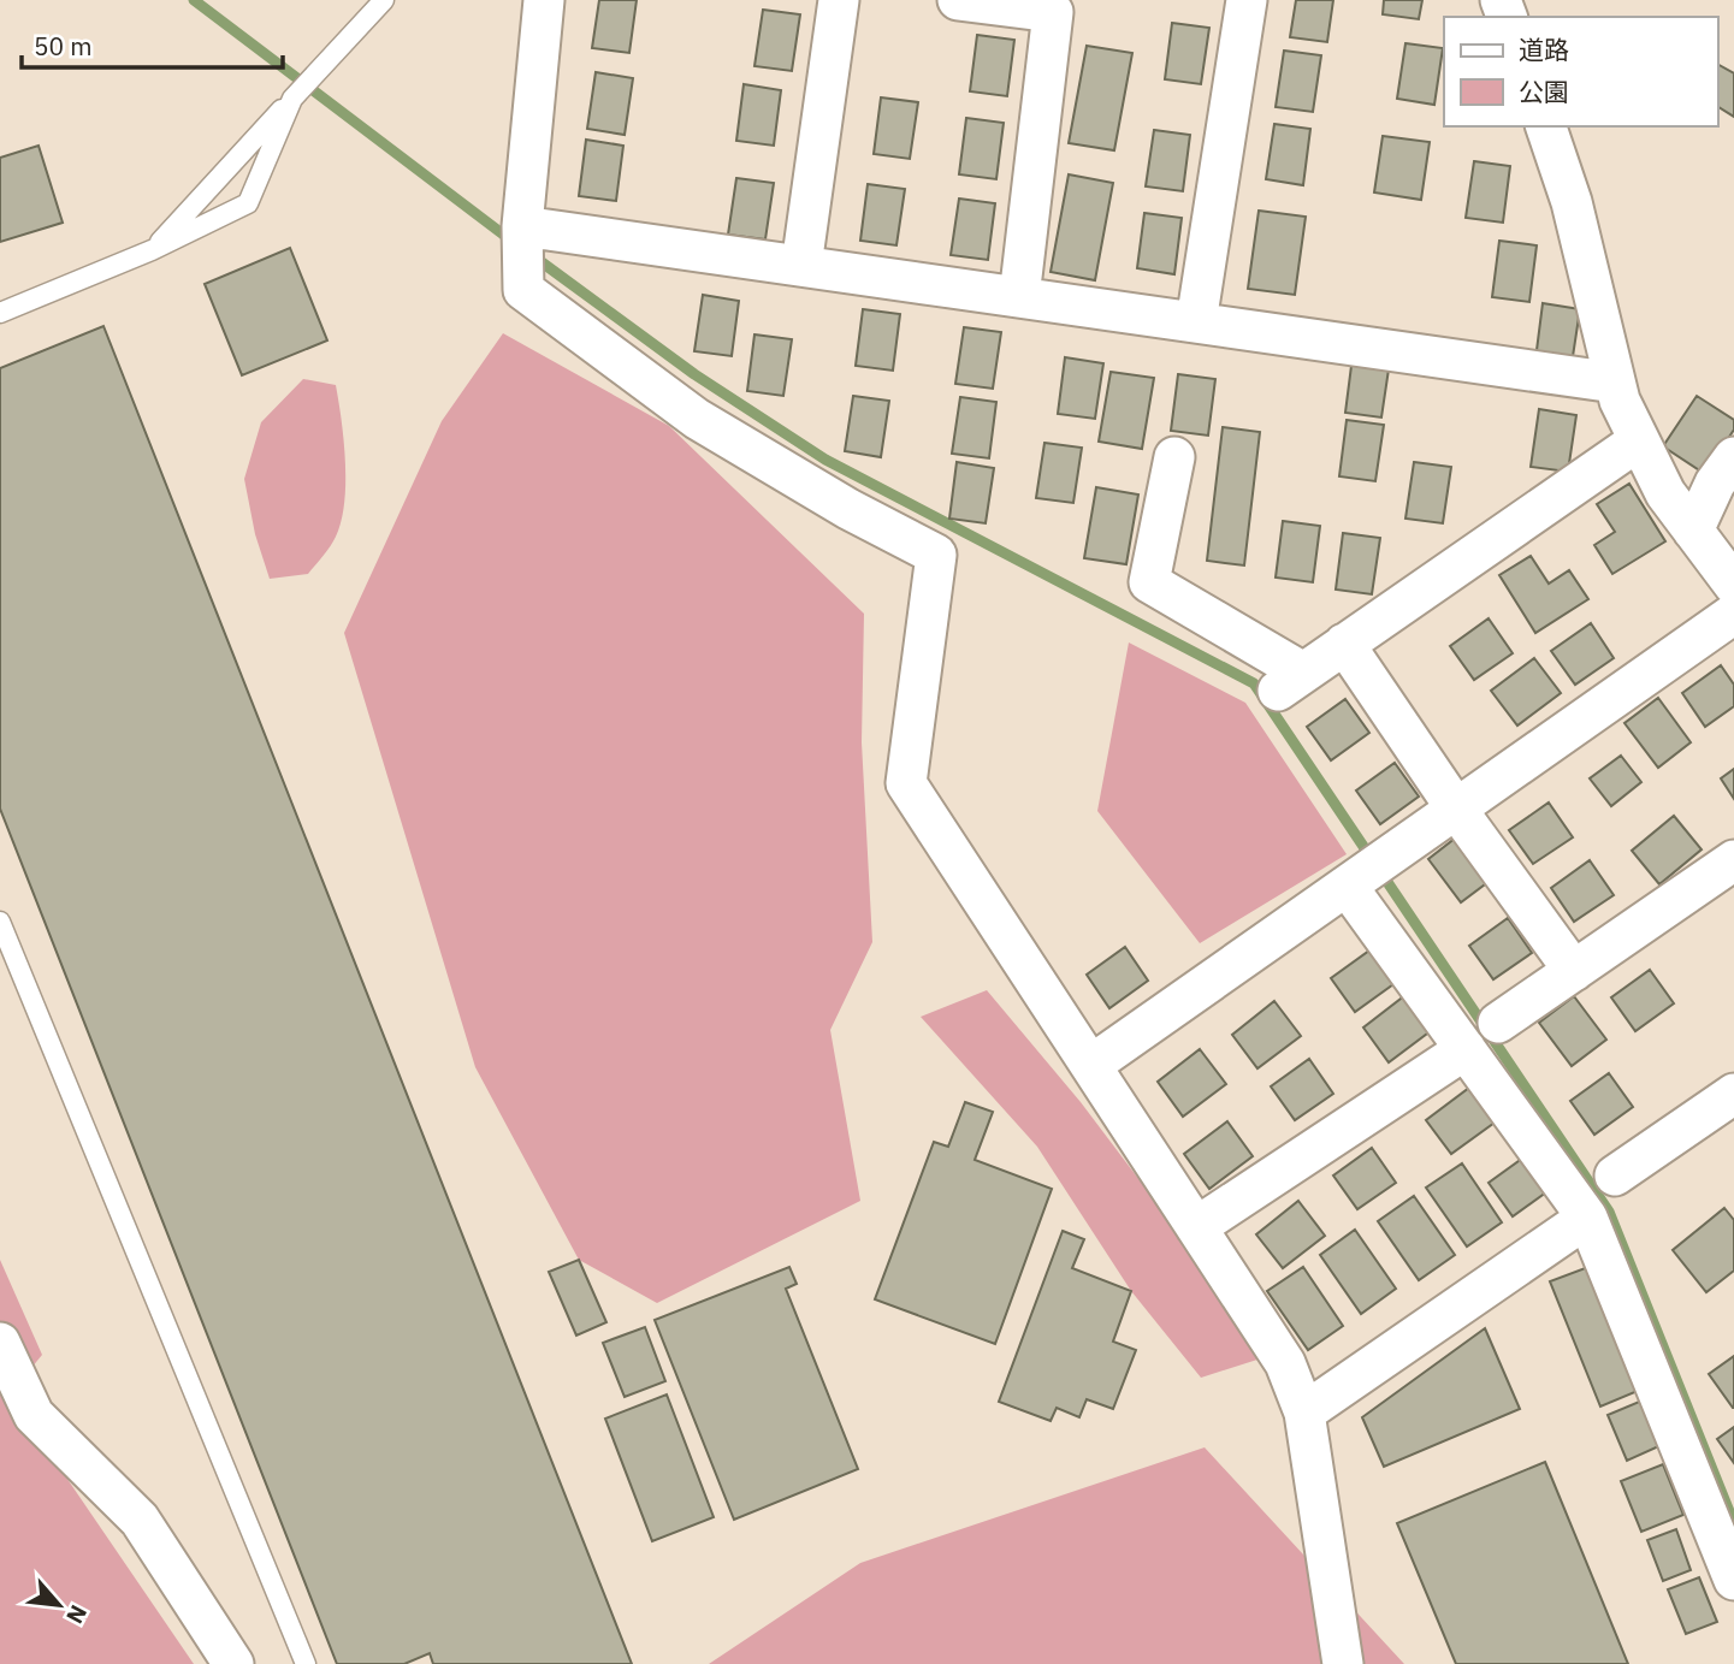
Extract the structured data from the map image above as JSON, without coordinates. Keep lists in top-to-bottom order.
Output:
{
  "legend": ["道路", "公園"],
  "scale_bar": "50 m",
  "north": "bottom right"
}
